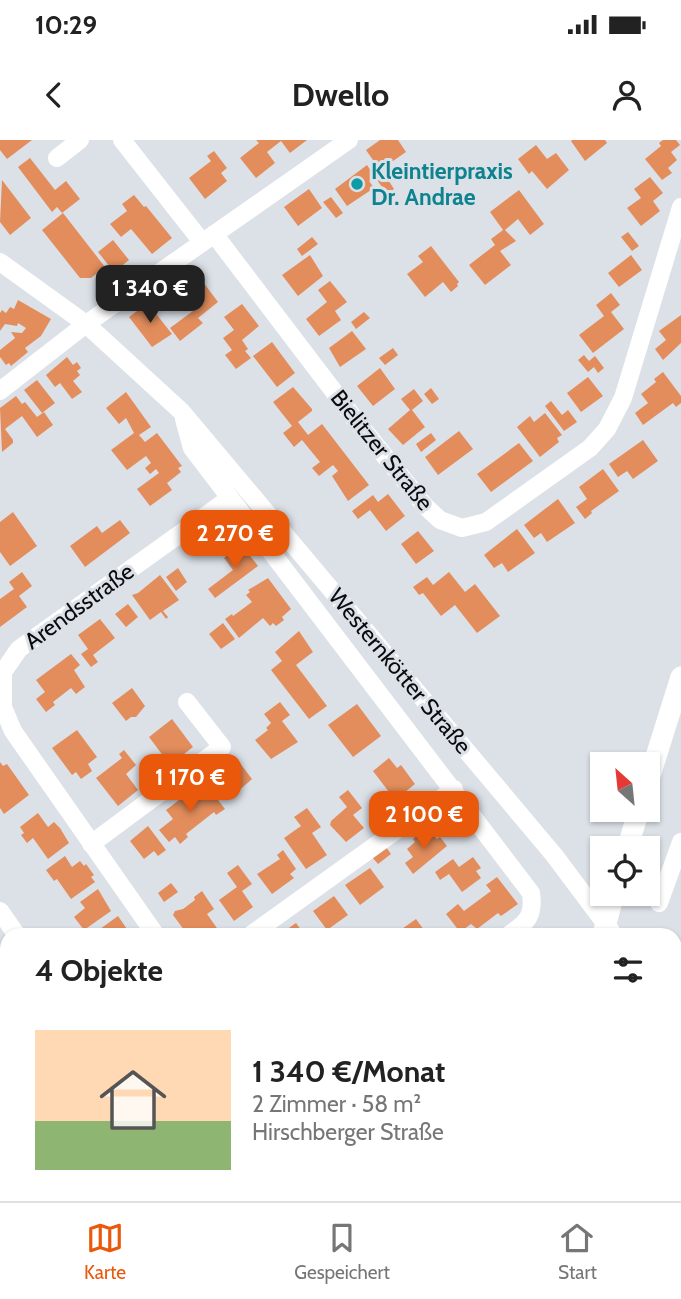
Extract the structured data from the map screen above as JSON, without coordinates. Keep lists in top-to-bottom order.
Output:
{
  "streets": {
    "street": ["Bielitzer Straße", "Arendsstraße", "Westernkötter Straße"]
  },
  "crossings": [
    ["Arendsstraße", "Westernkötter Straße"]
  ],
  "places": ["Kleintierpraxis Dr. Andrae"],
  "north": "top left",
  "page": {
    "status": "10:29",
    "header": "Dwello",
    "price": [
      "1 340 €",
      "2 270 €",
      "1 170 €",
      "2 100 €"
    ],
    "heading": "4 Objekte",
    "list": [
      {
        "name": "1 340 €/Monat",
        "note": "2 Zimmer · 58 m² · Hirschberger Straße"
      }
    ],
    "tabs": ["Karte", "Gespeichert", "Start"]
  }
}
